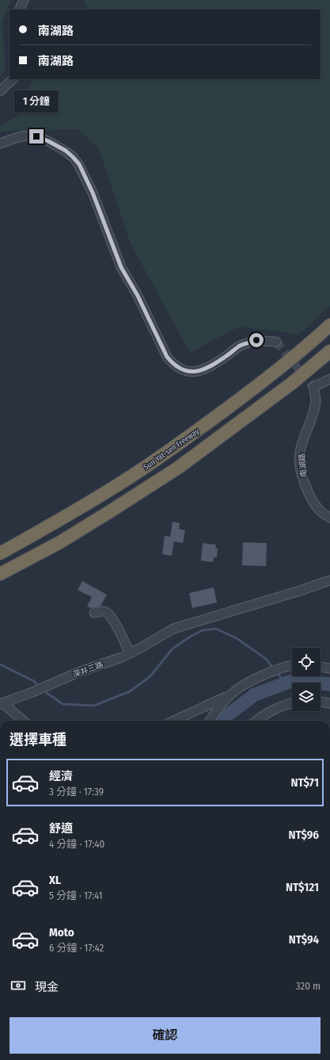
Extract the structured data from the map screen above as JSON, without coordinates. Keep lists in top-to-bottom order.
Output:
{
  "streets": {
    "highway": ["Sun Yat-sen Freeway"],
    "street": ["南湖路", "深井三路"]
  },
  "page": {
    "banner": ["南湖路", "南湖路"],
    "bubble": "1 分鐘",
    "heading": "選擇車種",
    "list": [
      {
        "name": "經濟",
        "note": "3 分鐘 · 17:39",
        "value": "NT$71"
      },
      {
        "name": "舒適",
        "note": "4 分鐘 · 17:40",
        "value": "NT$96"
      },
      {
        "name": "XL",
        "note": "5 分鐘 · 17:41",
        "value": "NT$121"
      },
      {
        "name": "Moto",
        "note": "6 分鐘 · 17:42",
        "value": "NT$94"
      }
    ],
    "pay": ["現金", "320 m"],
    "buttons": "確認"
  }
}
